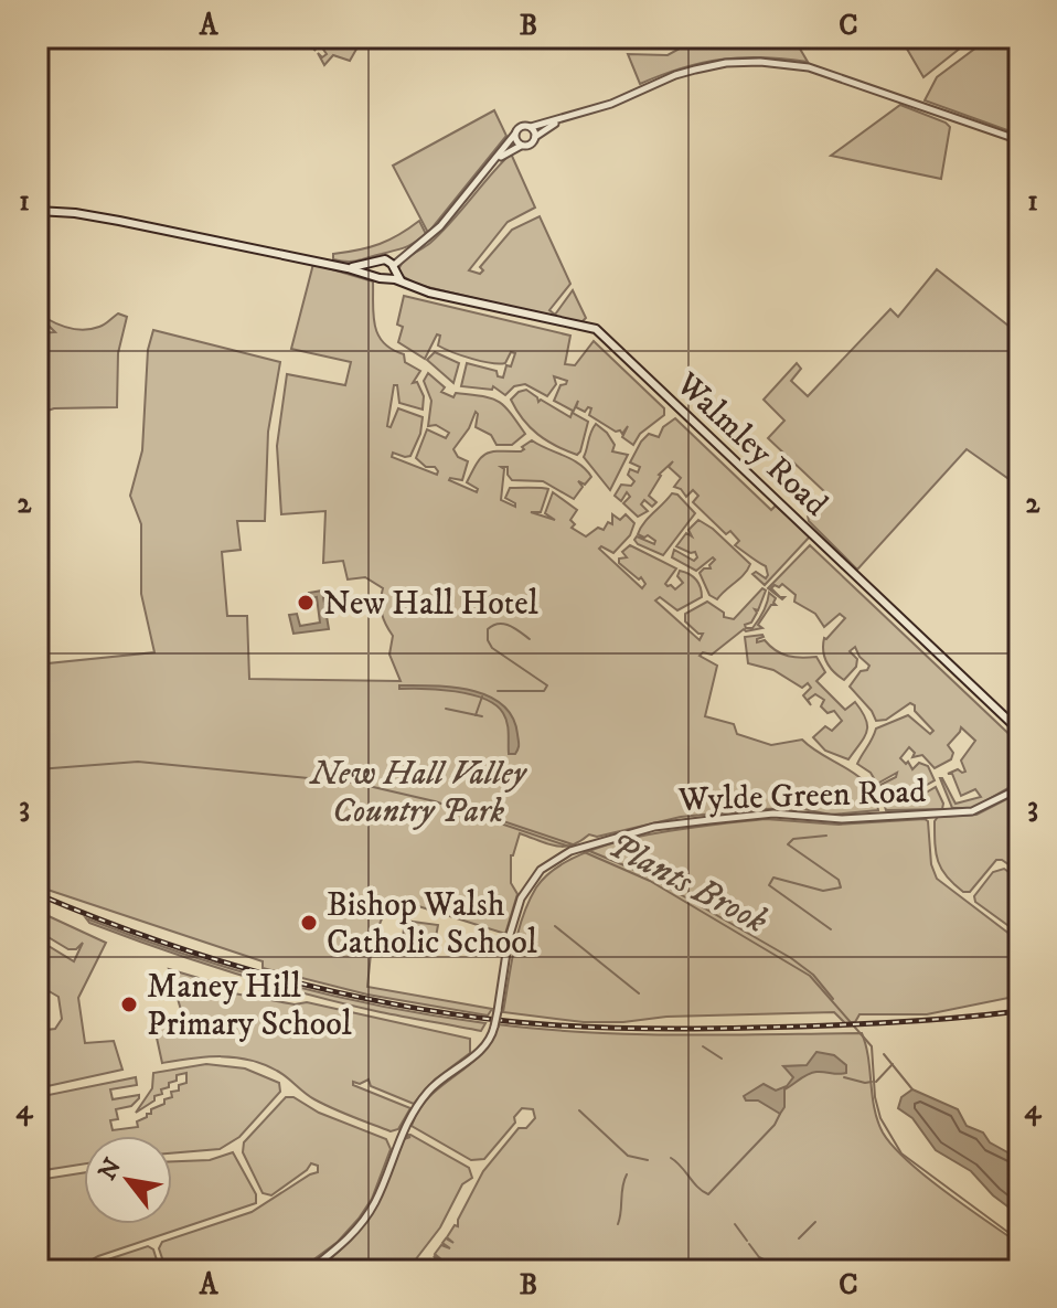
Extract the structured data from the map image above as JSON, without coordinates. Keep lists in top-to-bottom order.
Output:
{
  "streets": {
    "main road": ["Walmley Road"],
    "street": ["Wylde Green Road"]
  },
  "water": ["Plants Brook"],
  "parks": ["New Hall Valley Country Park"],
  "places": ["New Hall Hotel", "Bishop Walsh Catholic School", "Maney Hill Primary School"],
  "north": "top left",
  "grid": {
    "columns": ["A", "B", "C"],
    "rows": [
      "1",
      "2",
      "3",
      "4"
    ]
  }
}
